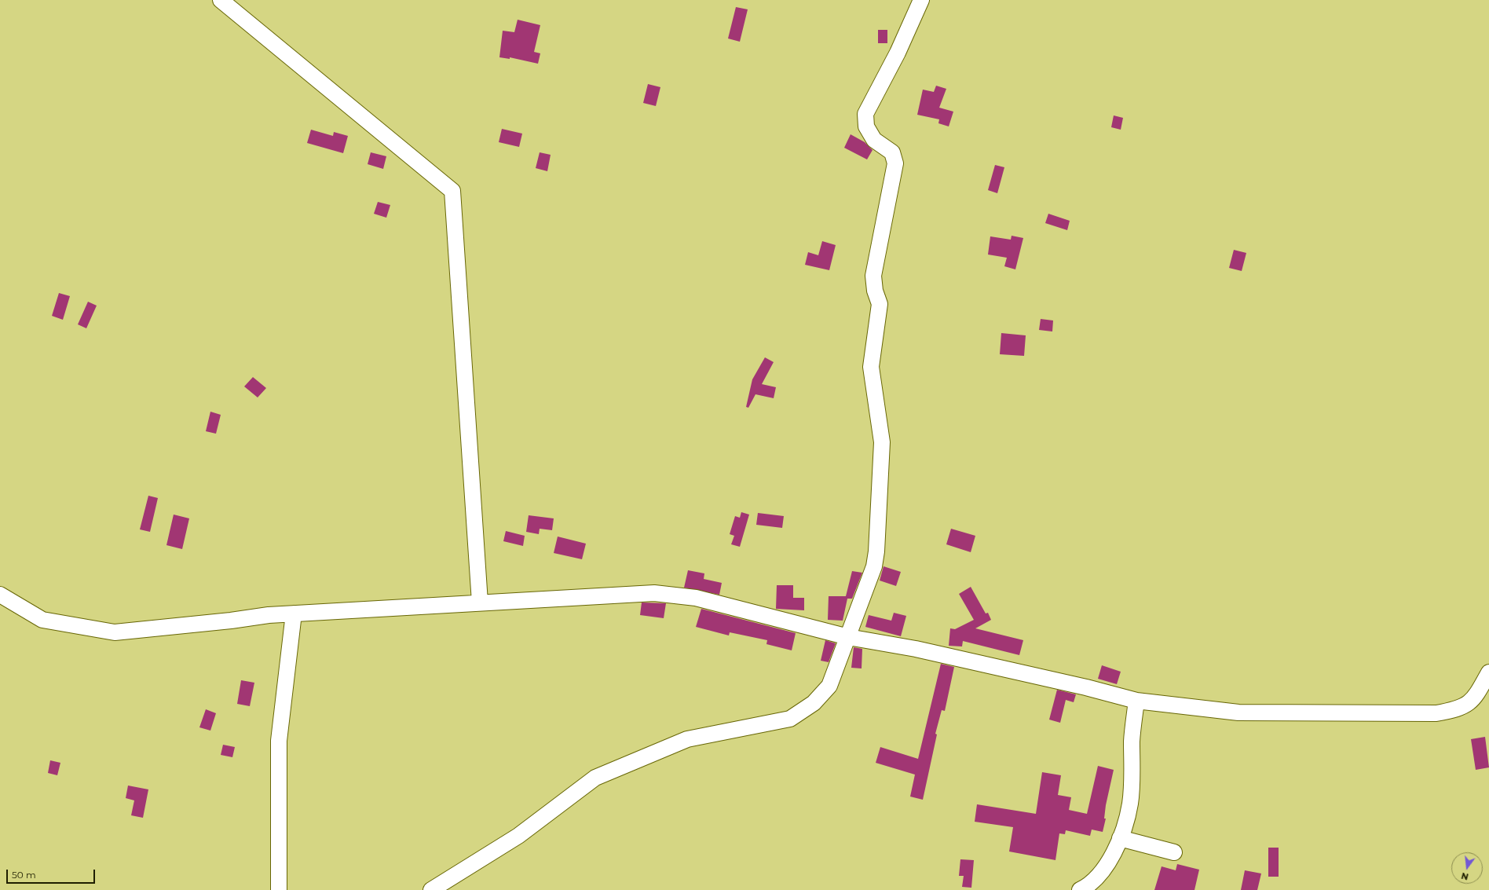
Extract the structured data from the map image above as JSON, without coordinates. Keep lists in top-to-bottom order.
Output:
{
  "scale_bar": "50 m",
  "north": "bottom"
}
